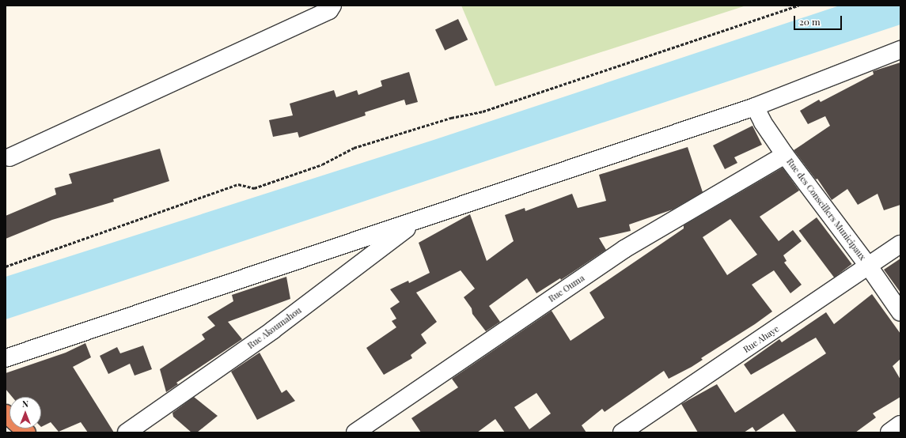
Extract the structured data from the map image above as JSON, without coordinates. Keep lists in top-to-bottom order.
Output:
{
  "streets": {
    "street": [
      "Rue des Conseillers Municipaux",
      "Rue Ouma",
      "Rue Akoumahou",
      "Rue Ahaye"
    ]
  },
  "crossings": [
    ["Rue des Conseillers Municipaux", "Rue Ouma"],
    ["Rue des Conseillers Municipaux", "Rue Ahaye"]
  ],
  "scale_bar": "20 m",
  "north": "top"
}
